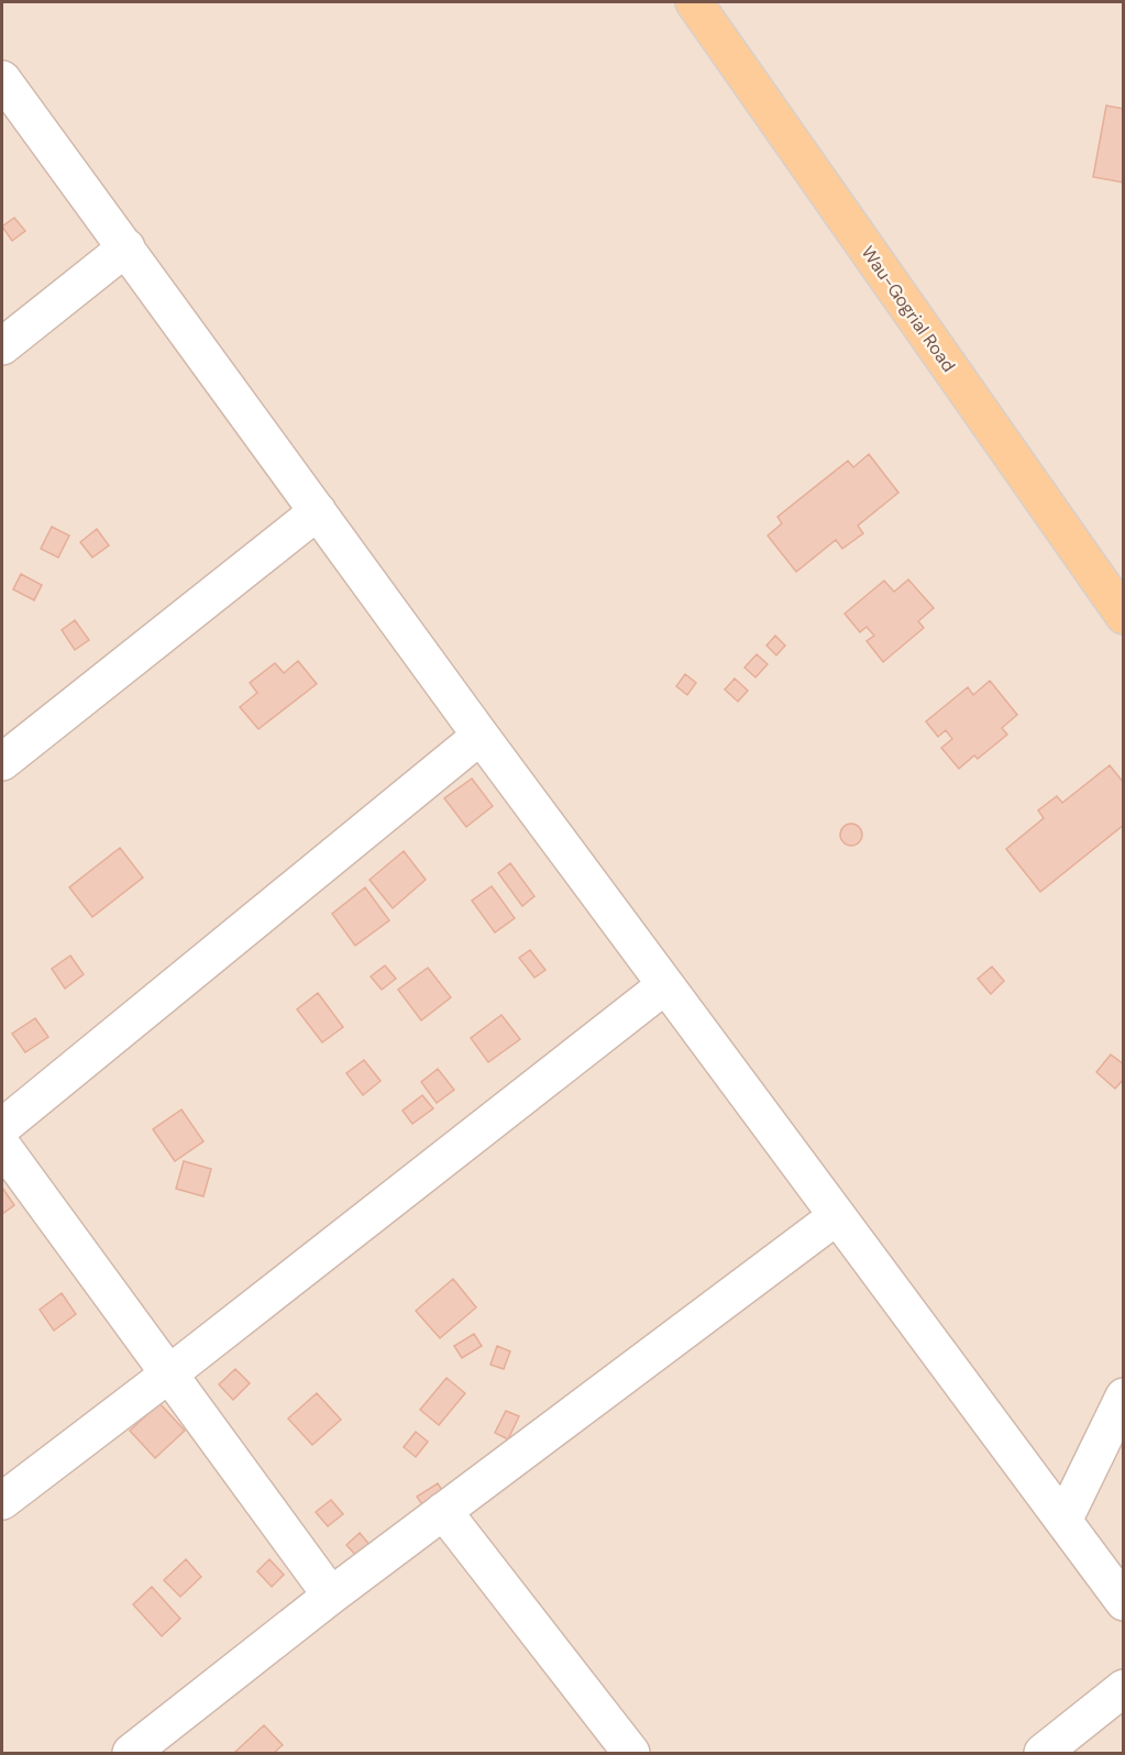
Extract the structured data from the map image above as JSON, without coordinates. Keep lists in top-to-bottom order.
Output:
{
  "streets": {
    "main road": ["Wau-Gogrial Road"]
  }
}
